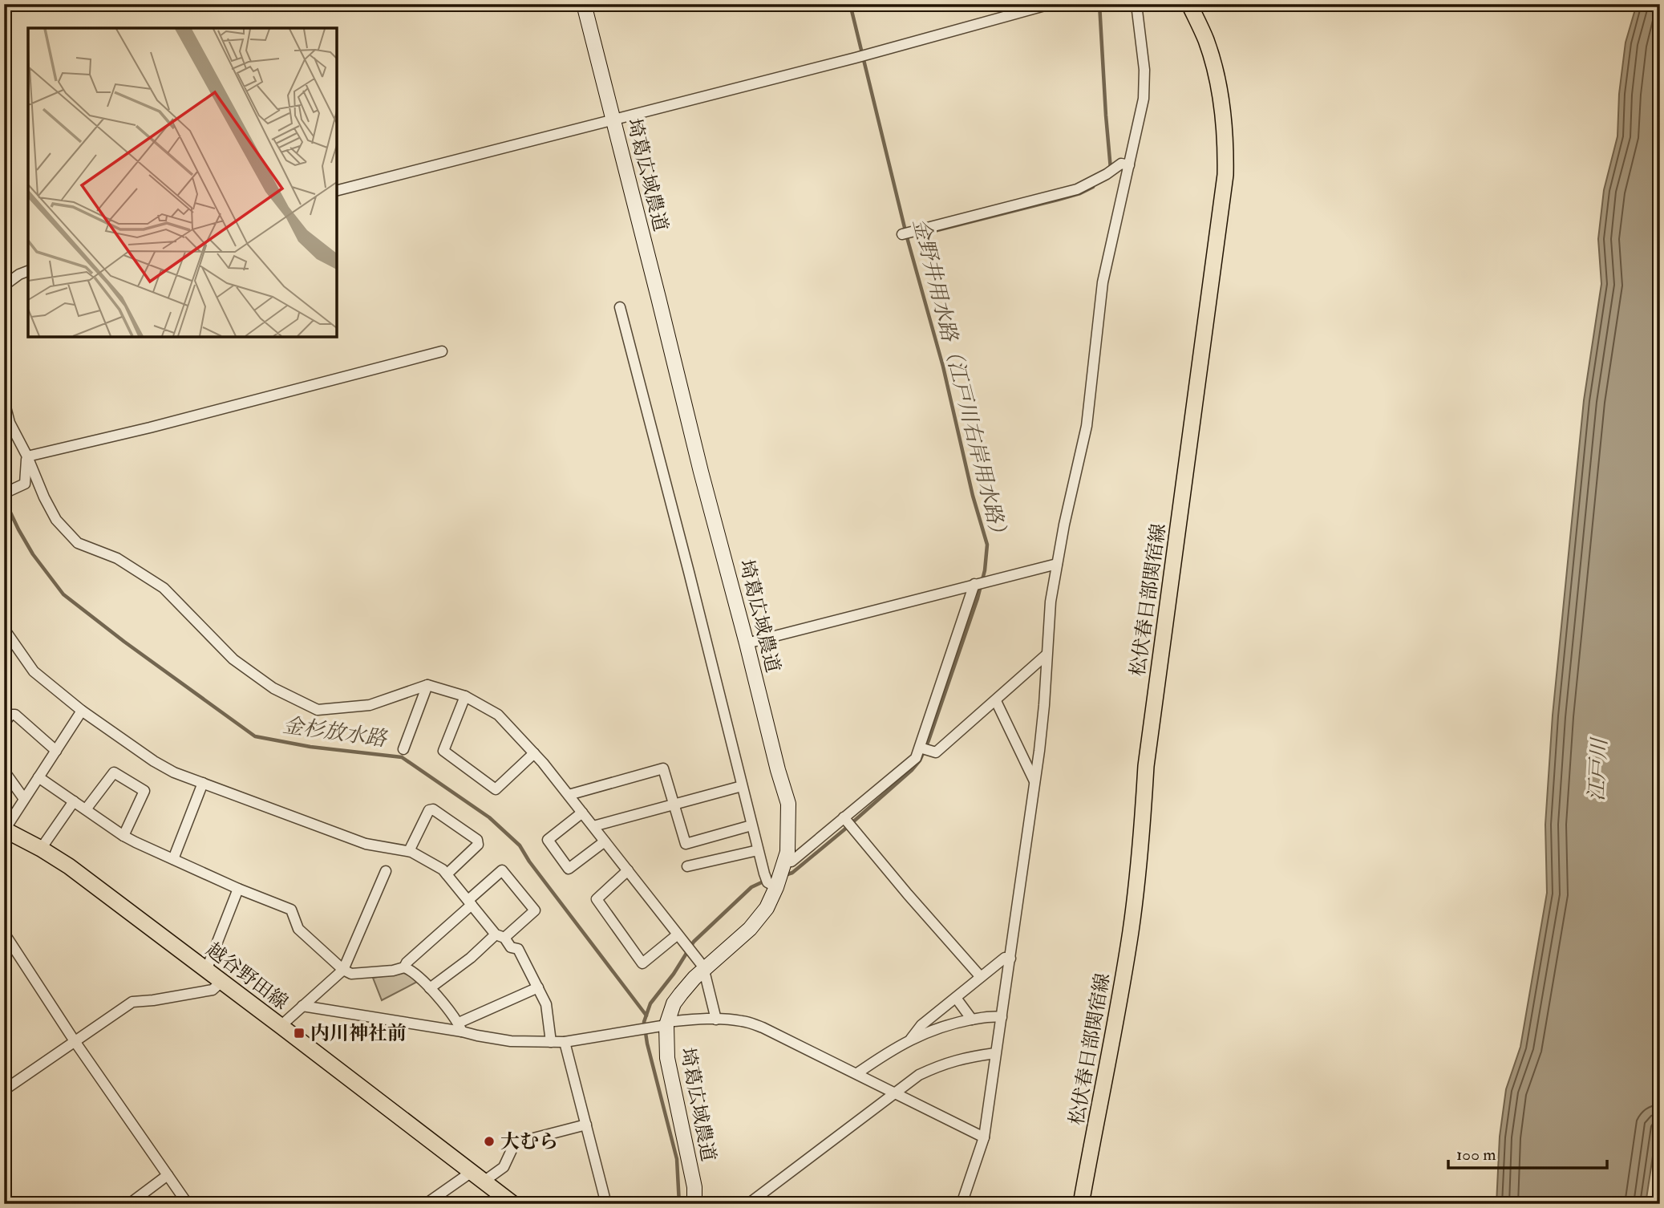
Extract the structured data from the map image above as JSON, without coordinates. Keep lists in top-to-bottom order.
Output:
{
  "streets": {
    "main road": ["松伏春日部関宿線", "越谷野田線"],
    "street": ["埼葛広域農道"]
  },
  "water": ["金野井用水路（江戸川右岸用水路）", "金杉放水路", "江戸川"],
  "places": {
    "transit": ["内川神社前"],
    "other": ["大むら"]
  },
  "scale_bar": "100 m"
}
